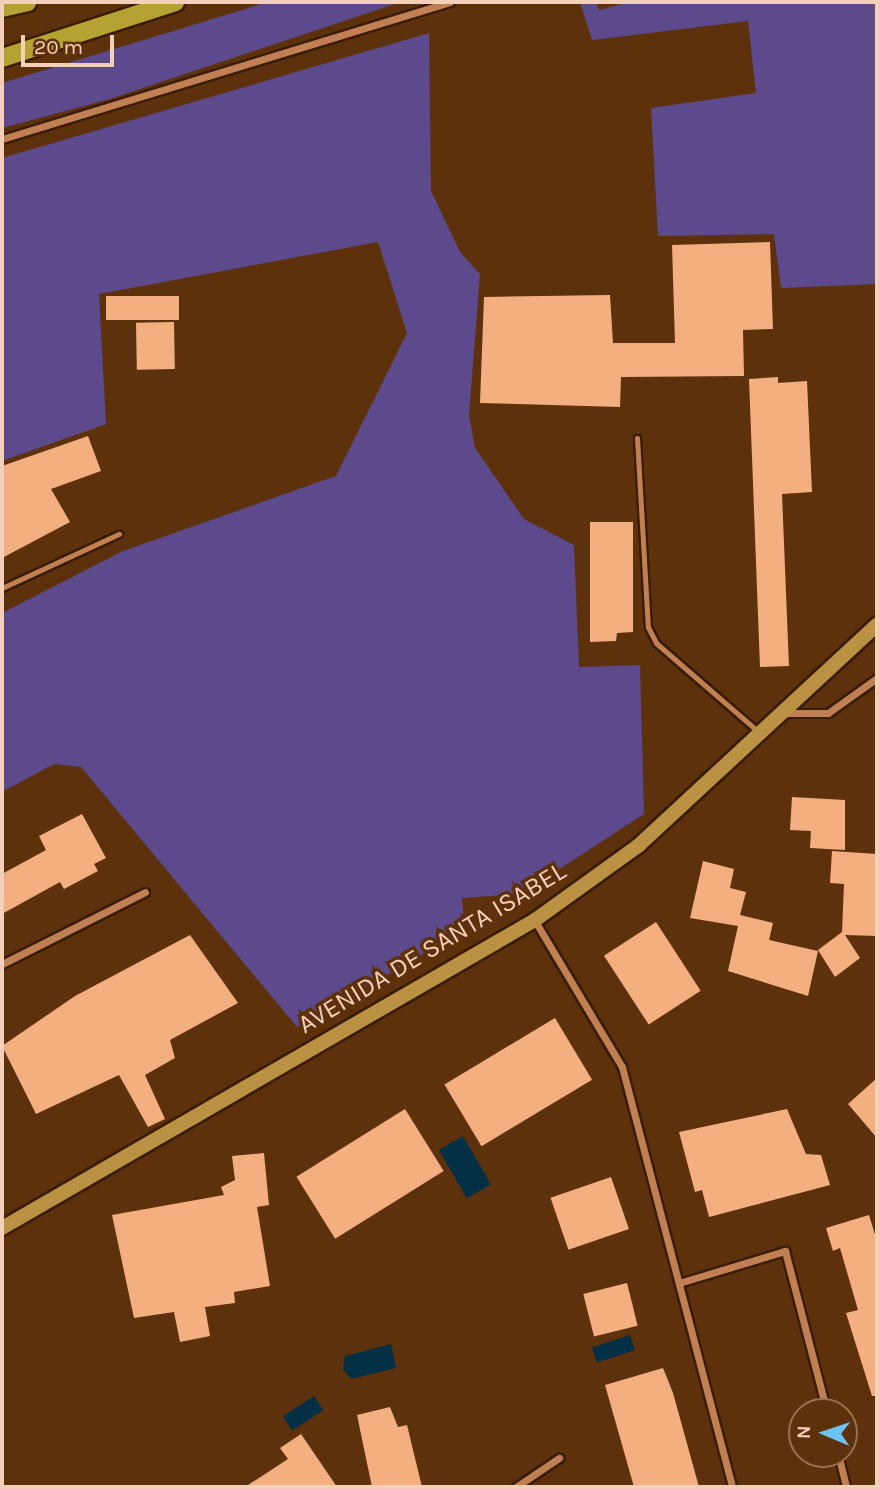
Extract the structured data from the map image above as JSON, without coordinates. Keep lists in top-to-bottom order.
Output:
{
  "streets": {
    "street": ["AVENIDA DE SANTA ISABEL"]
  },
  "scale_bar": "20 m",
  "north": "left"
}
